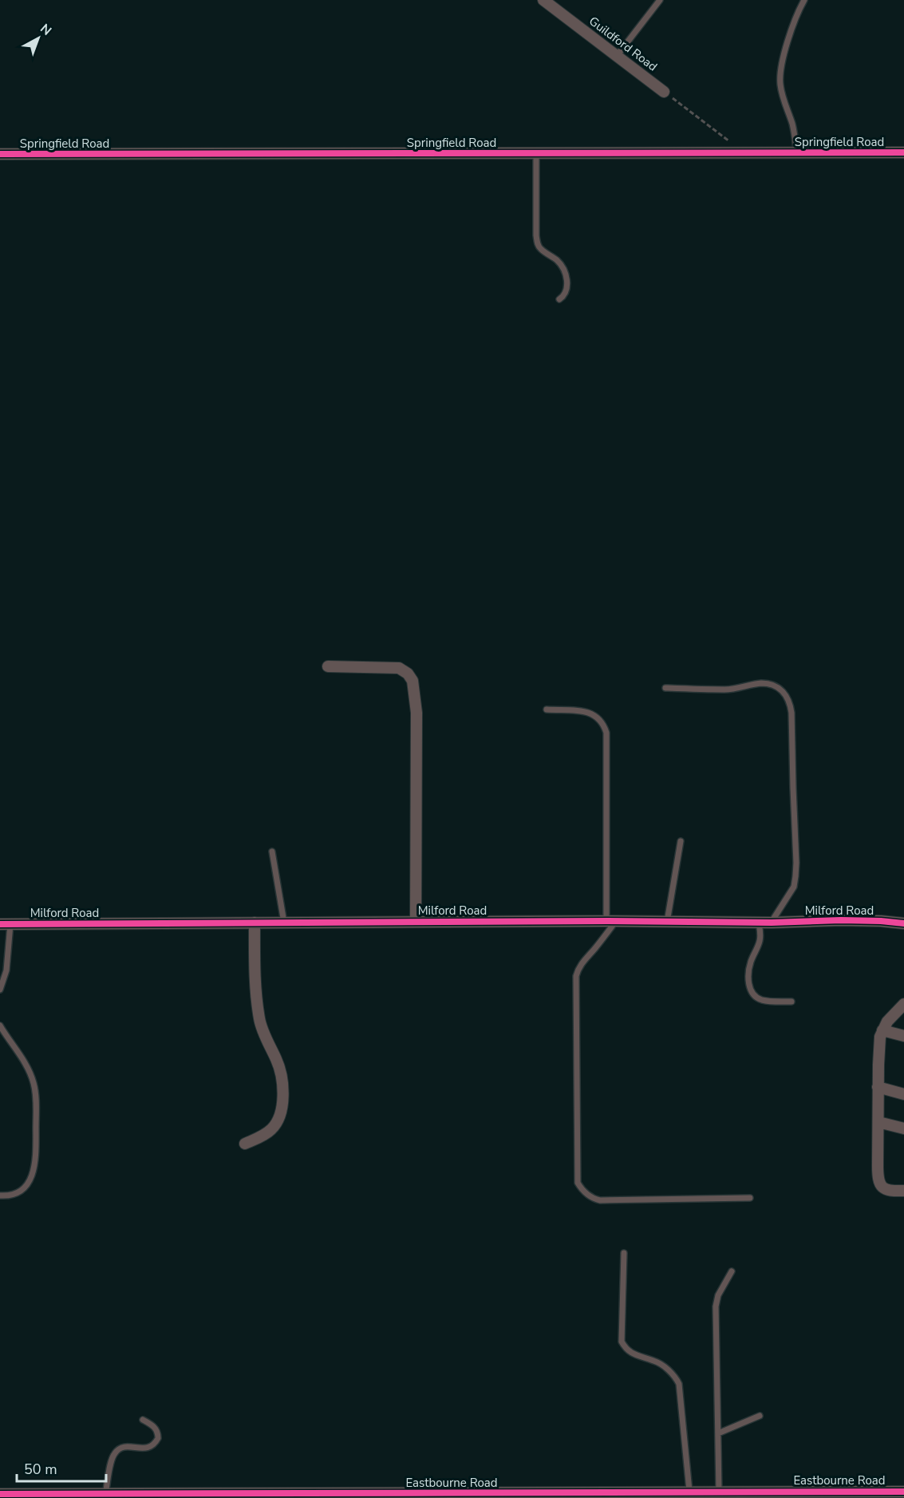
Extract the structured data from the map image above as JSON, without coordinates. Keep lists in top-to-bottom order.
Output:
{
  "streets": {
    "street": [
      "Guildford Road",
      "Springfield Road",
      "Milford Road",
      "Eastbourne Road"
    ]
  },
  "scale_bar": "50 m",
  "north": "top right"
}
